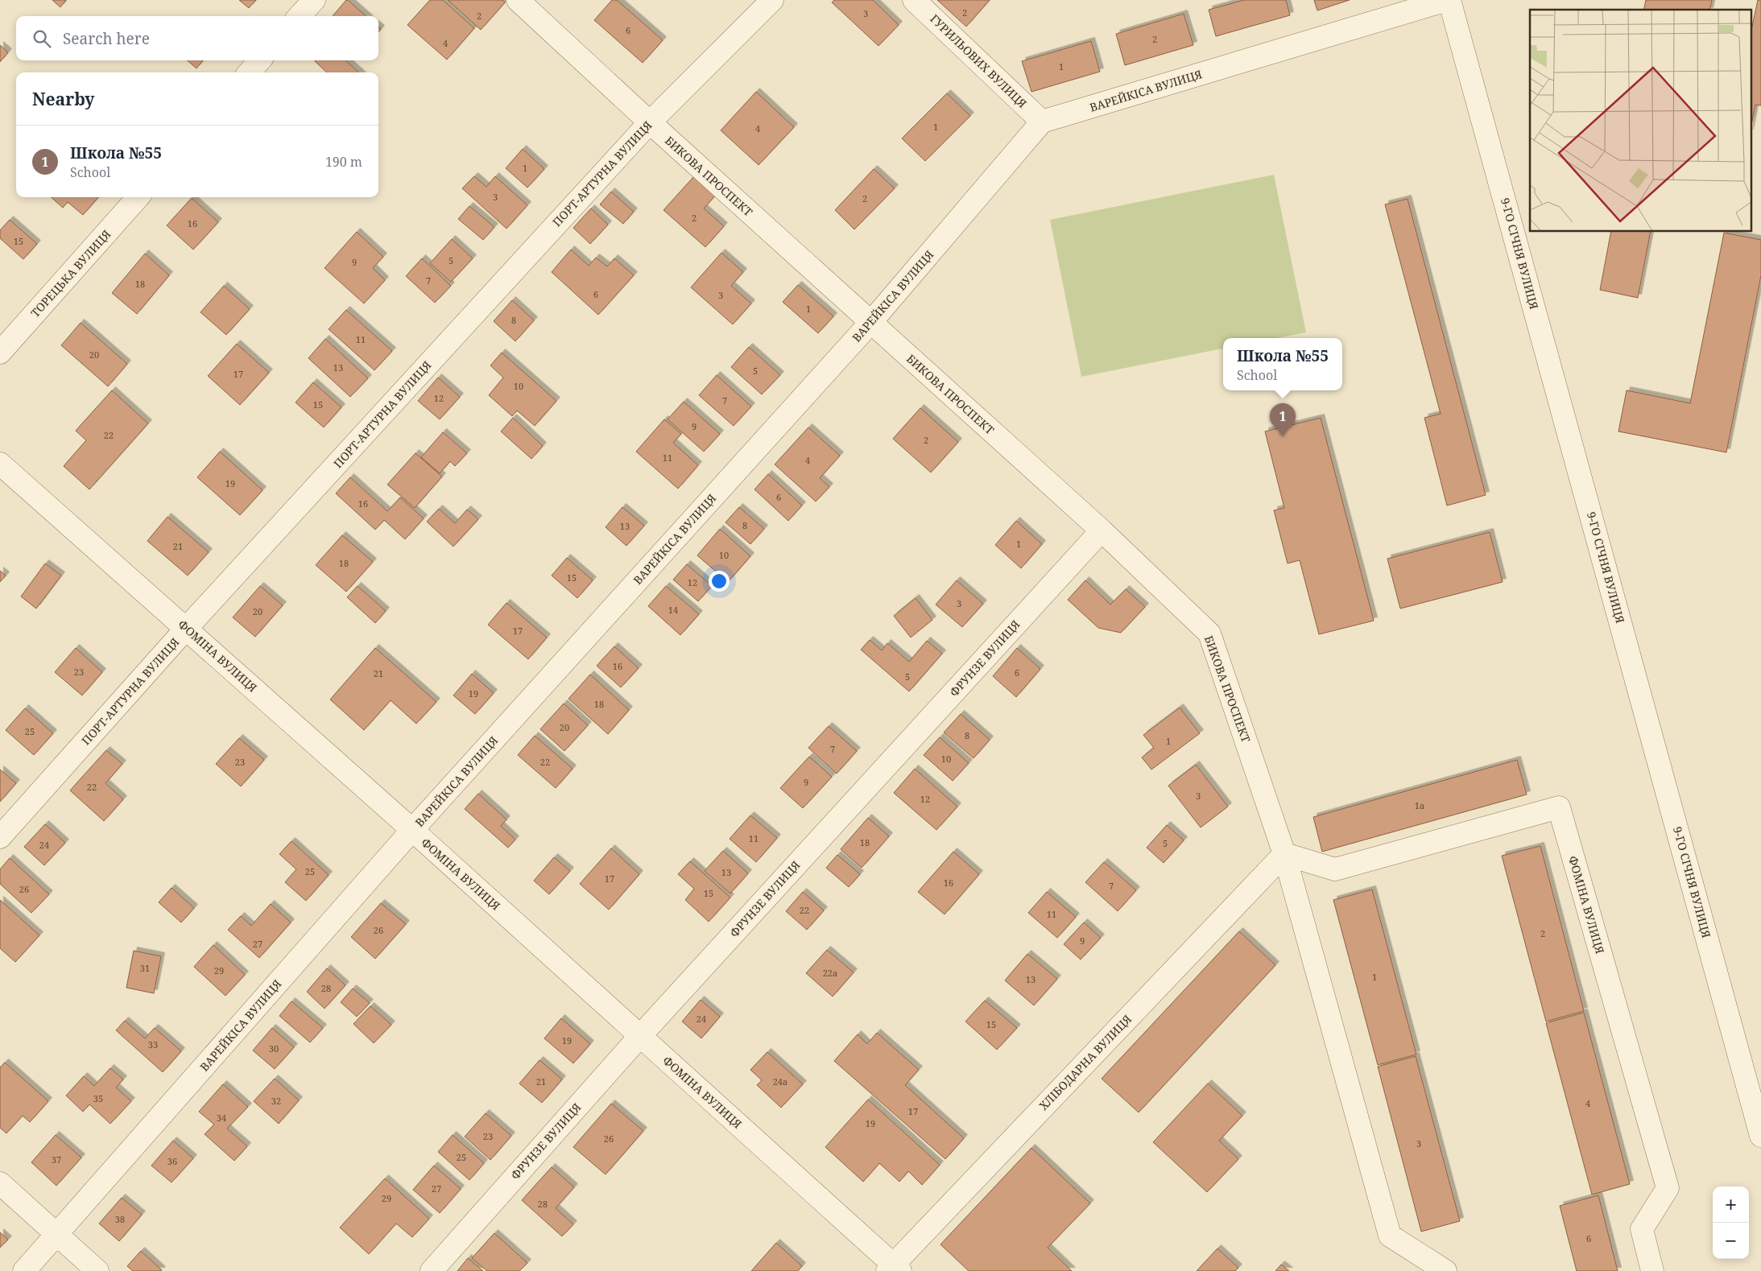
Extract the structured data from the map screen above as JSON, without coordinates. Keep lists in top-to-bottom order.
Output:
{
  "streets": {
    "street": [
      "ГУРИЛЬОВИХ ВУЛИЦЯ",
      "ВАРЕЙКІСА ВУЛИЦЯ",
      "ПОРТ-АРТУРНА ВУЛИЦЯ",
      "БИКОВА ПРОСПЕКТ",
      "9-ГО СІЧНЯ ВУЛИЦЯ",
      "ТОРЕЦЬКА ВУЛИЦЯ",
      "ФОМІНА ВУЛИЦЯ",
      "ФРУНЗЕ ВУЛИЦЯ",
      "ХЛІБОДАРНА ВУЛИЦЯ"
    ]
  },
  "crossings": [
    ["ГУРИЛЬОВИХ ВУЛИЦЯ", "ВАРЕЙКІСА ВУЛИЦЯ"],
    ["ВАРЕЙКІСА ВУЛИЦЯ", "БИКОВА ПРОСПЕКТ"],
    ["ВАРЕЙКІСА ВУЛИЦЯ", "9-ГО СІЧНЯ ВУЛИЦЯ"],
    ["ВАРЕЙКІСА ВУЛИЦЯ", "ФОМІНА ВУЛИЦЯ"],
    ["ПОРТ-АРТУРНА ВУЛИЦЯ", "БИКОВА ПРОСПЕКТ"],
    ["ПОРТ-АРТУРНА ВУЛИЦЯ", "ФОМІНА ВУЛИЦЯ"],
    ["БИКОВА ПРОСПЕКТ", "ФОМІНА ВУЛИЦЯ"],
    ["БИКОВА ПРОСПЕКТ", "ФРУНЗЕ ВУЛИЦЯ"],
    ["БИКОВА ПРОСПЕКТ", "ХЛІБОДАРНА ВУЛИЦЯ"],
    ["ФОМІНА ВУЛИЦЯ", "ФРУНЗЕ ВУЛИЦЯ"],
    ["ФОМІНА ВУЛИЦЯ", "ХЛІБОДАРНА ВУЛИЦЯ"]
  ],
  "house_numbers": [
    "2",
    "3",
    "2",
    "6",
    "2",
    "4",
    "1",
    "1",
    "4",
    "1",
    "3",
    "2",
    "2",
    "16",
    "15",
    "5",
    "9",
    "7",
    "18",
    "6",
    "3",
    "1",
    "8",
    "11",
    "20",
    "13",
    "5",
    "17",
    "10",
    "12",
    "7",
    "15",
    "9",
    "22",
    "2",
    "11",
    "4",
    "19",
    "6",
    "16",
    "8",
    "13",
    "1",
    "21",
    "10",
    "18",
    "15",
    "12",
    "3",
    "14",
    "20",
    "17",
    "16",
    "23",
    "6",
    "21",
    "5",
    "19",
    "18",
    "20",
    "25",
    "8",
    "1",
    "7",
    "10",
    "23",
    "22",
    "9",
    "22",
    "3",
    "12",
    "1а",
    "11",
    "18",
    "5",
    "24",
    "25",
    "13",
    "17",
    "16",
    "7",
    "26",
    "15",
    "22",
    "11",
    "26",
    "2",
    "9",
    "27",
    "31",
    "29",
    "22а",
    "1",
    "13",
    "28",
    "24",
    "15",
    "19",
    "33",
    "30",
    "21",
    "24а",
    "35",
    "32",
    "4",
    "17",
    "34",
    "19",
    "23",
    "26",
    "3",
    "25",
    "37",
    "36",
    "27",
    "29",
    "28",
    "38",
    "6"
  ],
  "page": {
    "search": "Search here",
    "heading": "Nearby",
    "list": [
      {
        "mark": "1",
        "name": "Школа №55",
        "note": "School",
        "value": "190 m"
      }
    ],
    "popup": ["Школа №55", "School"],
    "pins": "1",
    "map_buttons": ["+", "−"]
  }
}
